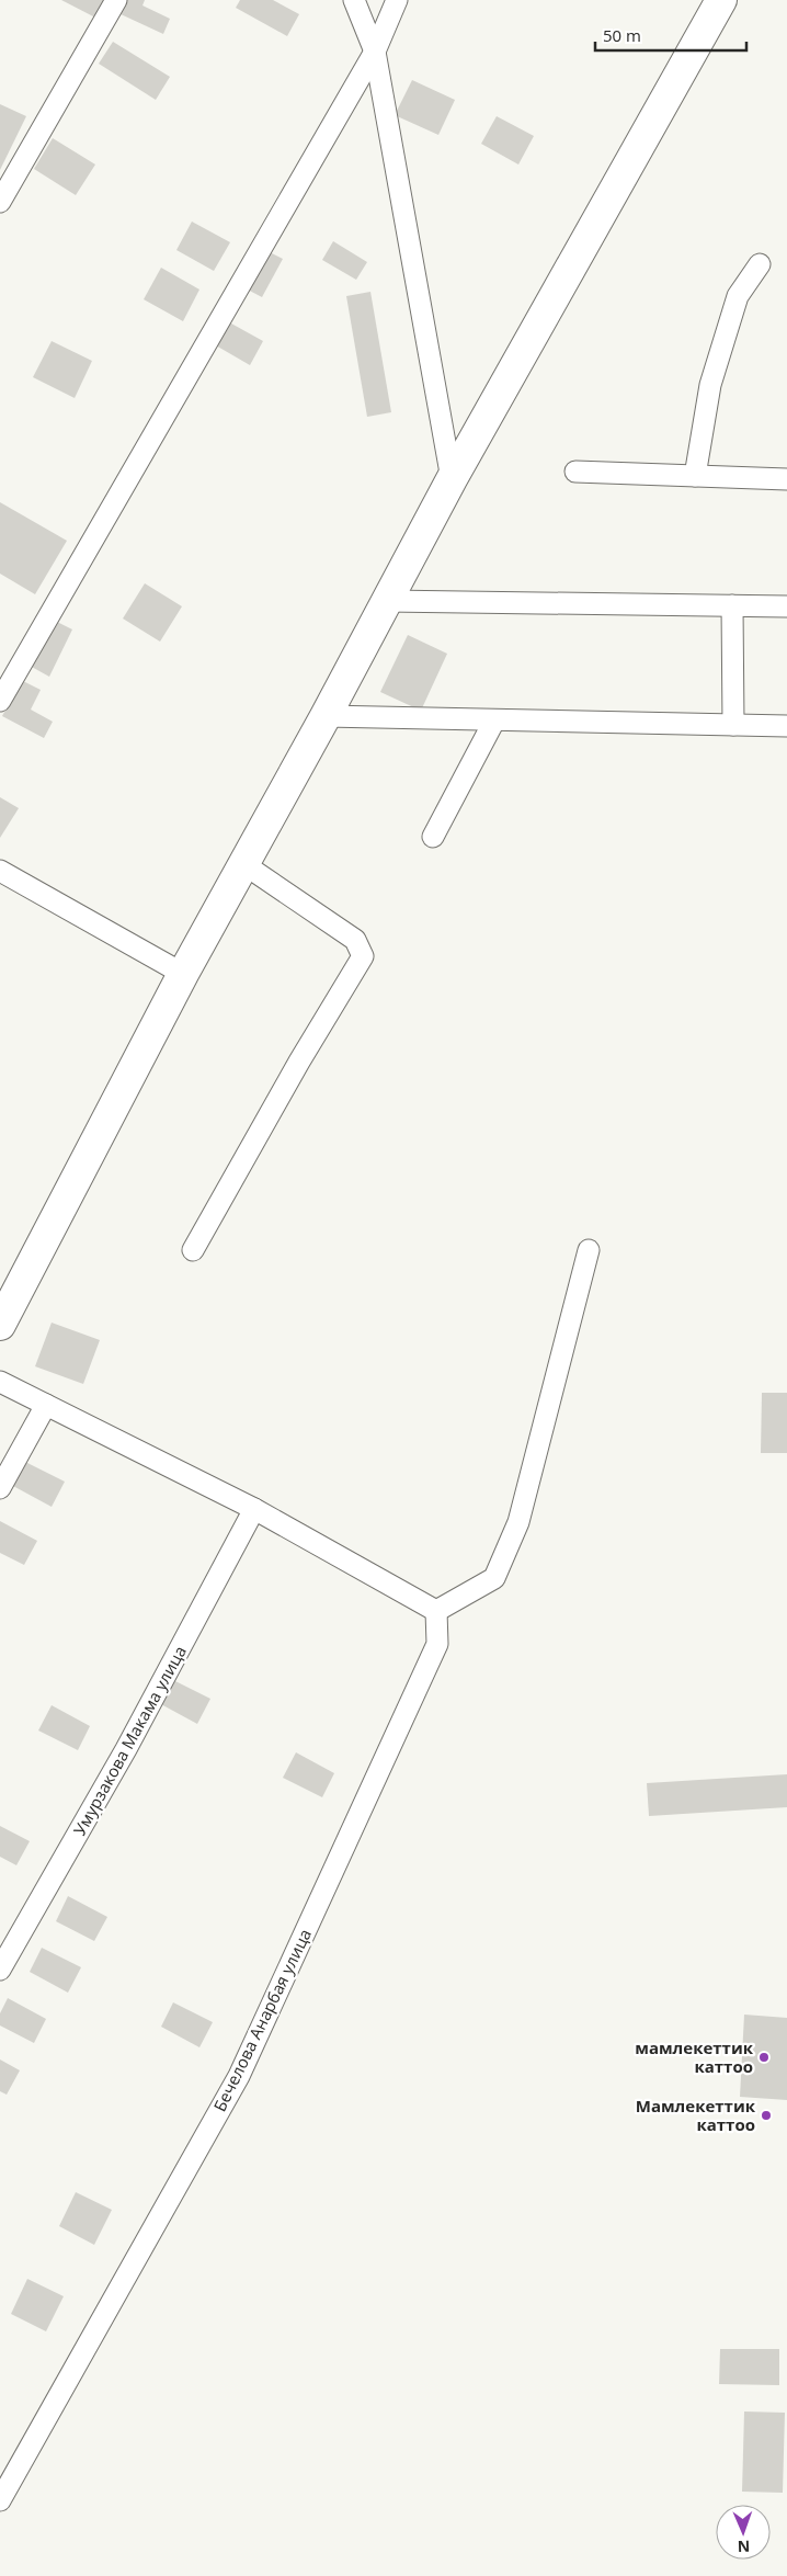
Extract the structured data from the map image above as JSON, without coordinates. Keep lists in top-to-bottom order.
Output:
{
  "streets": {
    "street": ["Умурзакова Макама улица", "Бечелова Анарбая улица"]
  },
  "places": ["мамлекеттик каттоо", "Мамлекеттик каттоо"],
  "scale_bar": "50 m",
  "north": "bottom"
}
